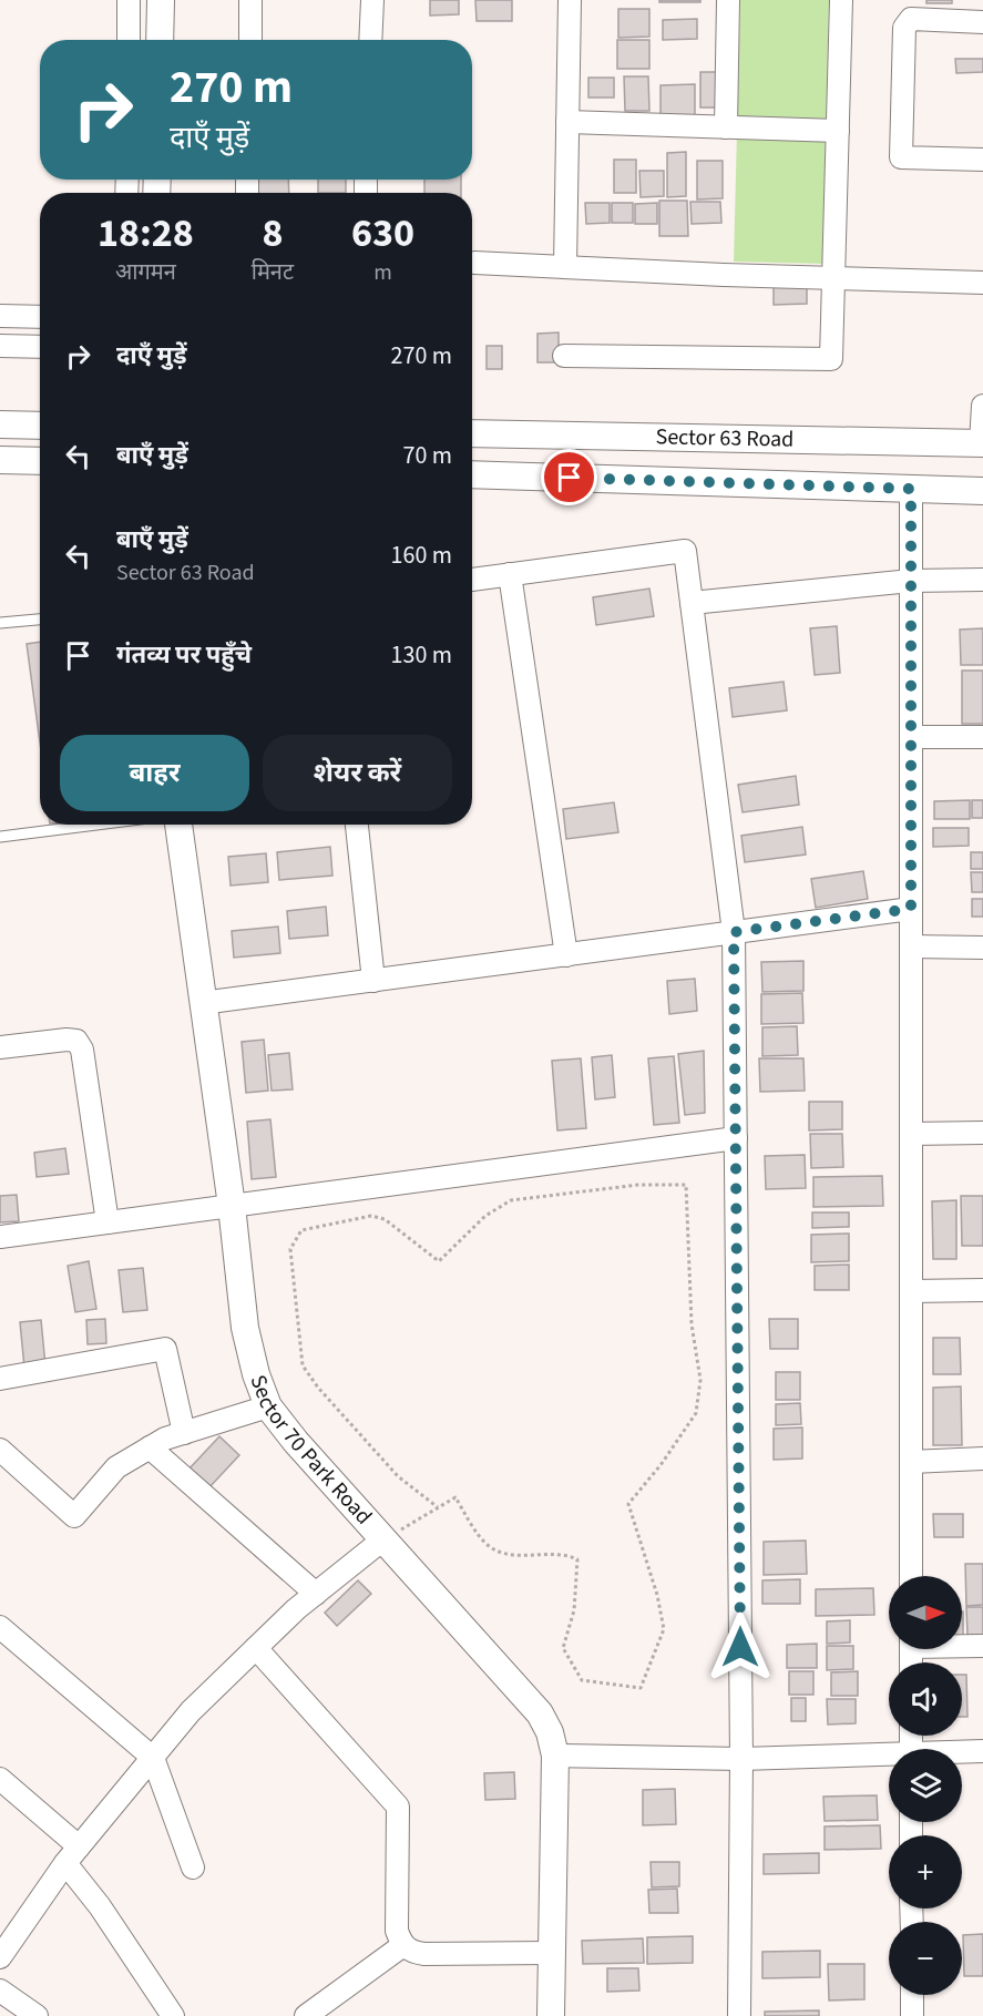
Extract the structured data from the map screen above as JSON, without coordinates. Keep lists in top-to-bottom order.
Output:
{
  "streets": {
    "street": ["Sector 63 Road", "Sector 70 Park Road"]
  },
  "north": "right",
  "page": {
    "turn": ["270 m", "दाएँ मुड़ें"],
    "eta": [
      "18:28",
      "आगमन",
      "8",
      "मिनट",
      "630",
      "m"
    ],
    "list": [
      {
        "name": "दाएँ मुड़ें",
        "value": "270 m"
      },
      {
        "name": "बाएँ मुड़ें",
        "value": "70 m"
      },
      {
        "name": "बाएँ मुड़ें",
        "note": "Sector 63 Road",
        "value": "160 m"
      },
      {
        "name": "गंतव्य पर पहुँचे",
        "value": "130 m"
      }
    ],
    "buttons": ["बाहर", "शेयर करें"],
    "map_buttons": ["+", "−"]
  }
}
